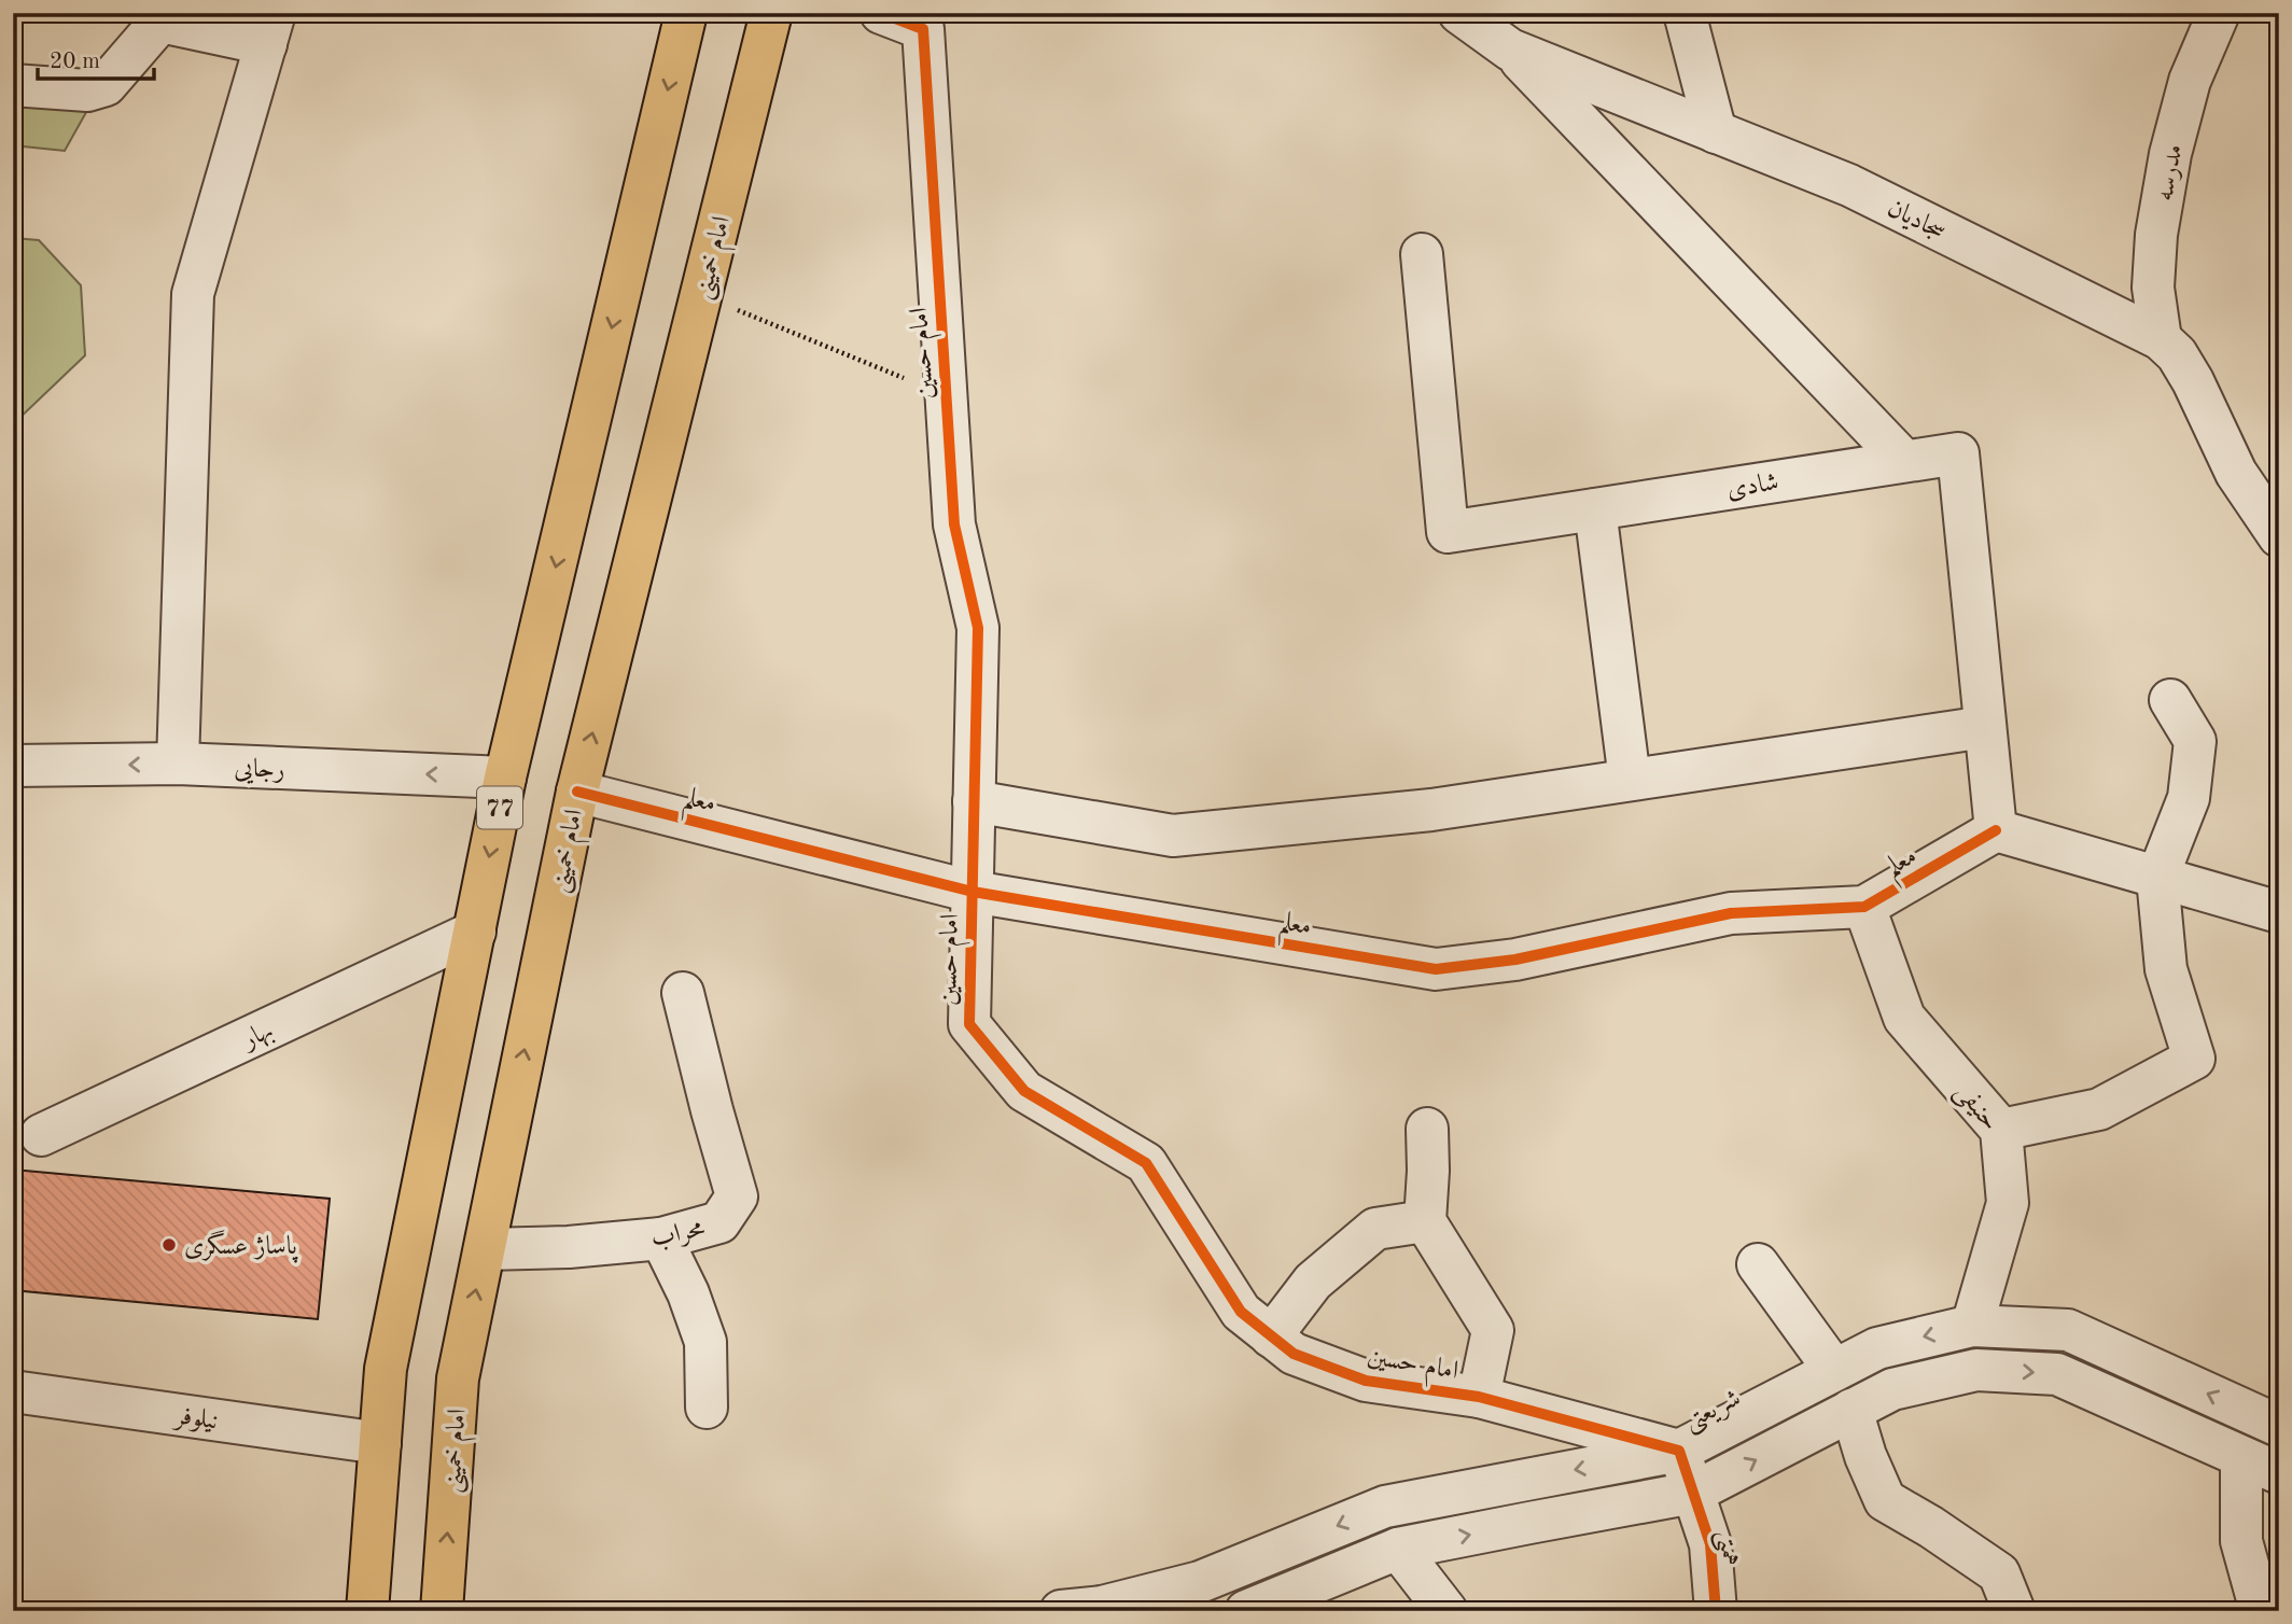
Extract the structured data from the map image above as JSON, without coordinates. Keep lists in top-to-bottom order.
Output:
{
  "streets": {
    "highway": ["امام خمینی", "77"],
    "street": [
      "مدرسه",
      "سجادیان",
      "امام حسین",
      "شادی",
      "رجایی",
      "معلم",
      "بهار",
      "حنیفی",
      "محراب",
      "شریعتی",
      "نیلوفر",
      "همتی"
    ]
  },
  "crossings": [
    ["مدرسه", "سجادیان"],
    ["امام خمینی", "معلم"],
    ["امام خمینی", "محراب"],
    ["امام حسین", "معلم"],
    ["امام حسین", "شریعتی"],
    ["امام حسین", "همتی"],
    ["شادی", "معلم"],
    ["رجایی", "77"],
    ["معلم", "حنیفی"],
    ["77", "بهار"],
    ["77", "نیلوفر"],
    ["حنیفی", "شریعتی"],
    ["شریعتی", "همتی"]
  ],
  "one_way": ["رجایی"],
  "places": ["پاساژ عسگری"],
  "scale_bar": "20 m"
}
